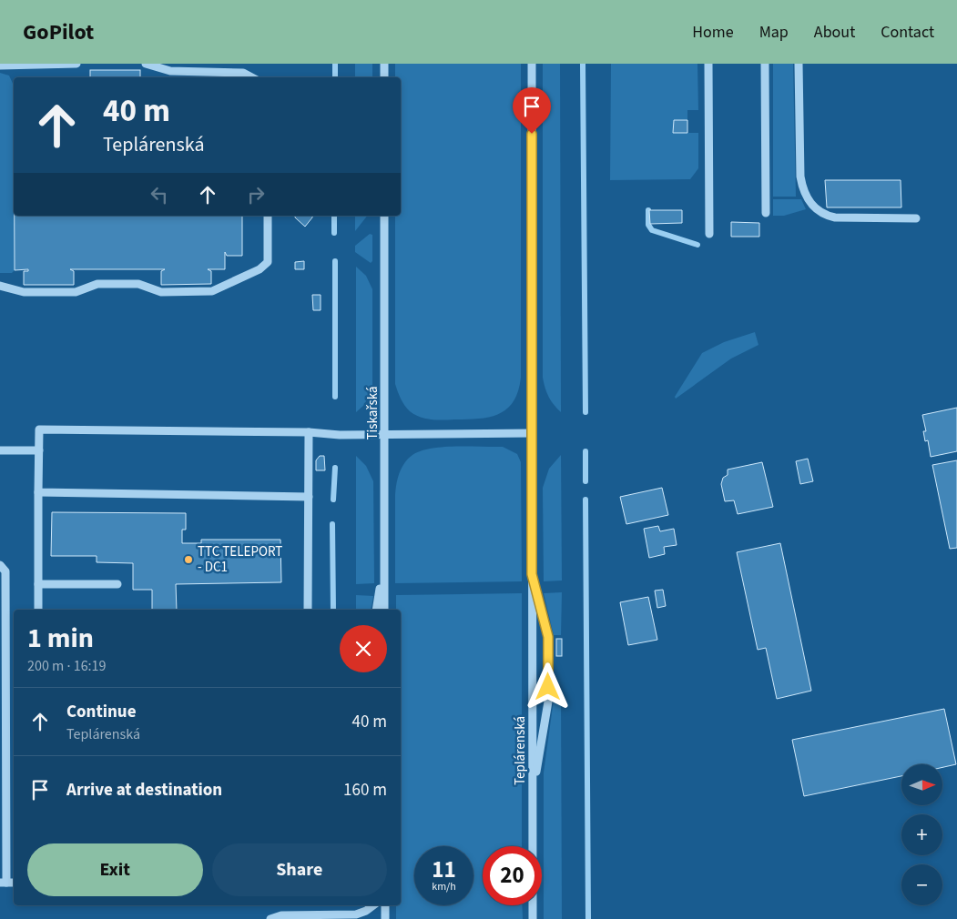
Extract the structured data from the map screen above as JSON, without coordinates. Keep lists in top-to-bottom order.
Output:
{
  "streets": {
    "street": ["Tiskařská", "Teplárenská"]
  },
  "places": ["TTC TELEPORT - DC1"],
  "north": "right",
  "page": {
    "header": "GoPilot",
    "nav": [
      "Home",
      "Map",
      "About",
      "Contact"
    ],
    "turn": ["40 m", "Teplárenská"],
    "heading": ["1 min", "200 m · 16:19"],
    "list": [
      {
        "name": "Continue",
        "note": "Teplárenská",
        "value": "40 m"
      },
      {
        "name": "Arrive at destination",
        "value": "160 m"
      }
    ],
    "map_buttons": ["+", "−"],
    "buttons": ["Exit", "Share"],
    "speed": "11 km/h",
    "limit": "20"
  }
}
